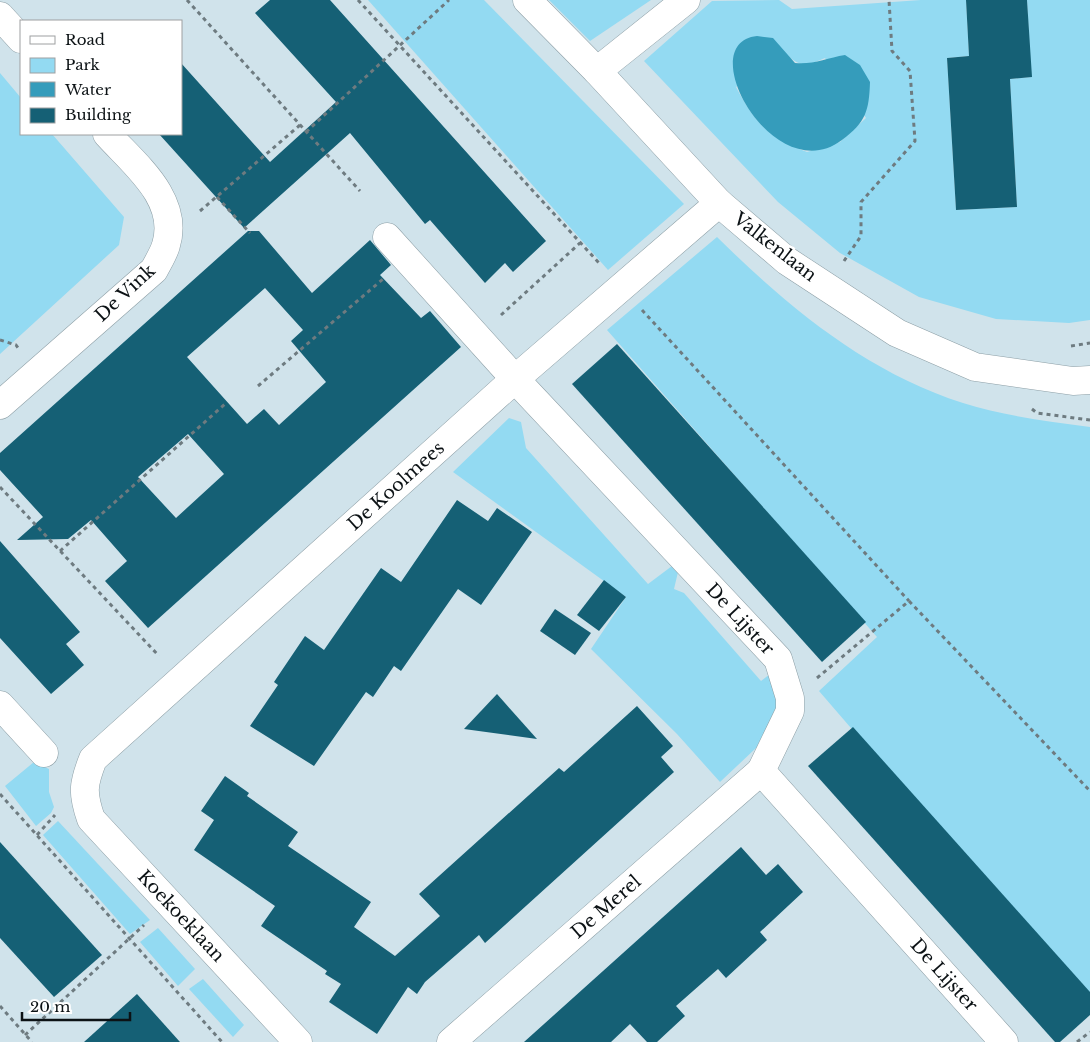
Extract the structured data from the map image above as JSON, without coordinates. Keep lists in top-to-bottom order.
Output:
{
  "streets": {
    "street": [
      "Valkenlaan",
      "De Vink",
      "De Koolmees",
      "De Lijster",
      "De Merel",
      "Koekoeklaan"
    ]
  },
  "crossings": [
    ["Valkenlaan", "De Koolmees"],
    ["De Koolmees", "De Lijster"],
    ["De Koolmees", "Koekoeklaan"],
    ["De Lijster", "De Merel"]
  ],
  "legend": [
    "Road",
    "Park",
    "Water",
    "Building"
  ],
  "scale_bar": "20 m"
}
